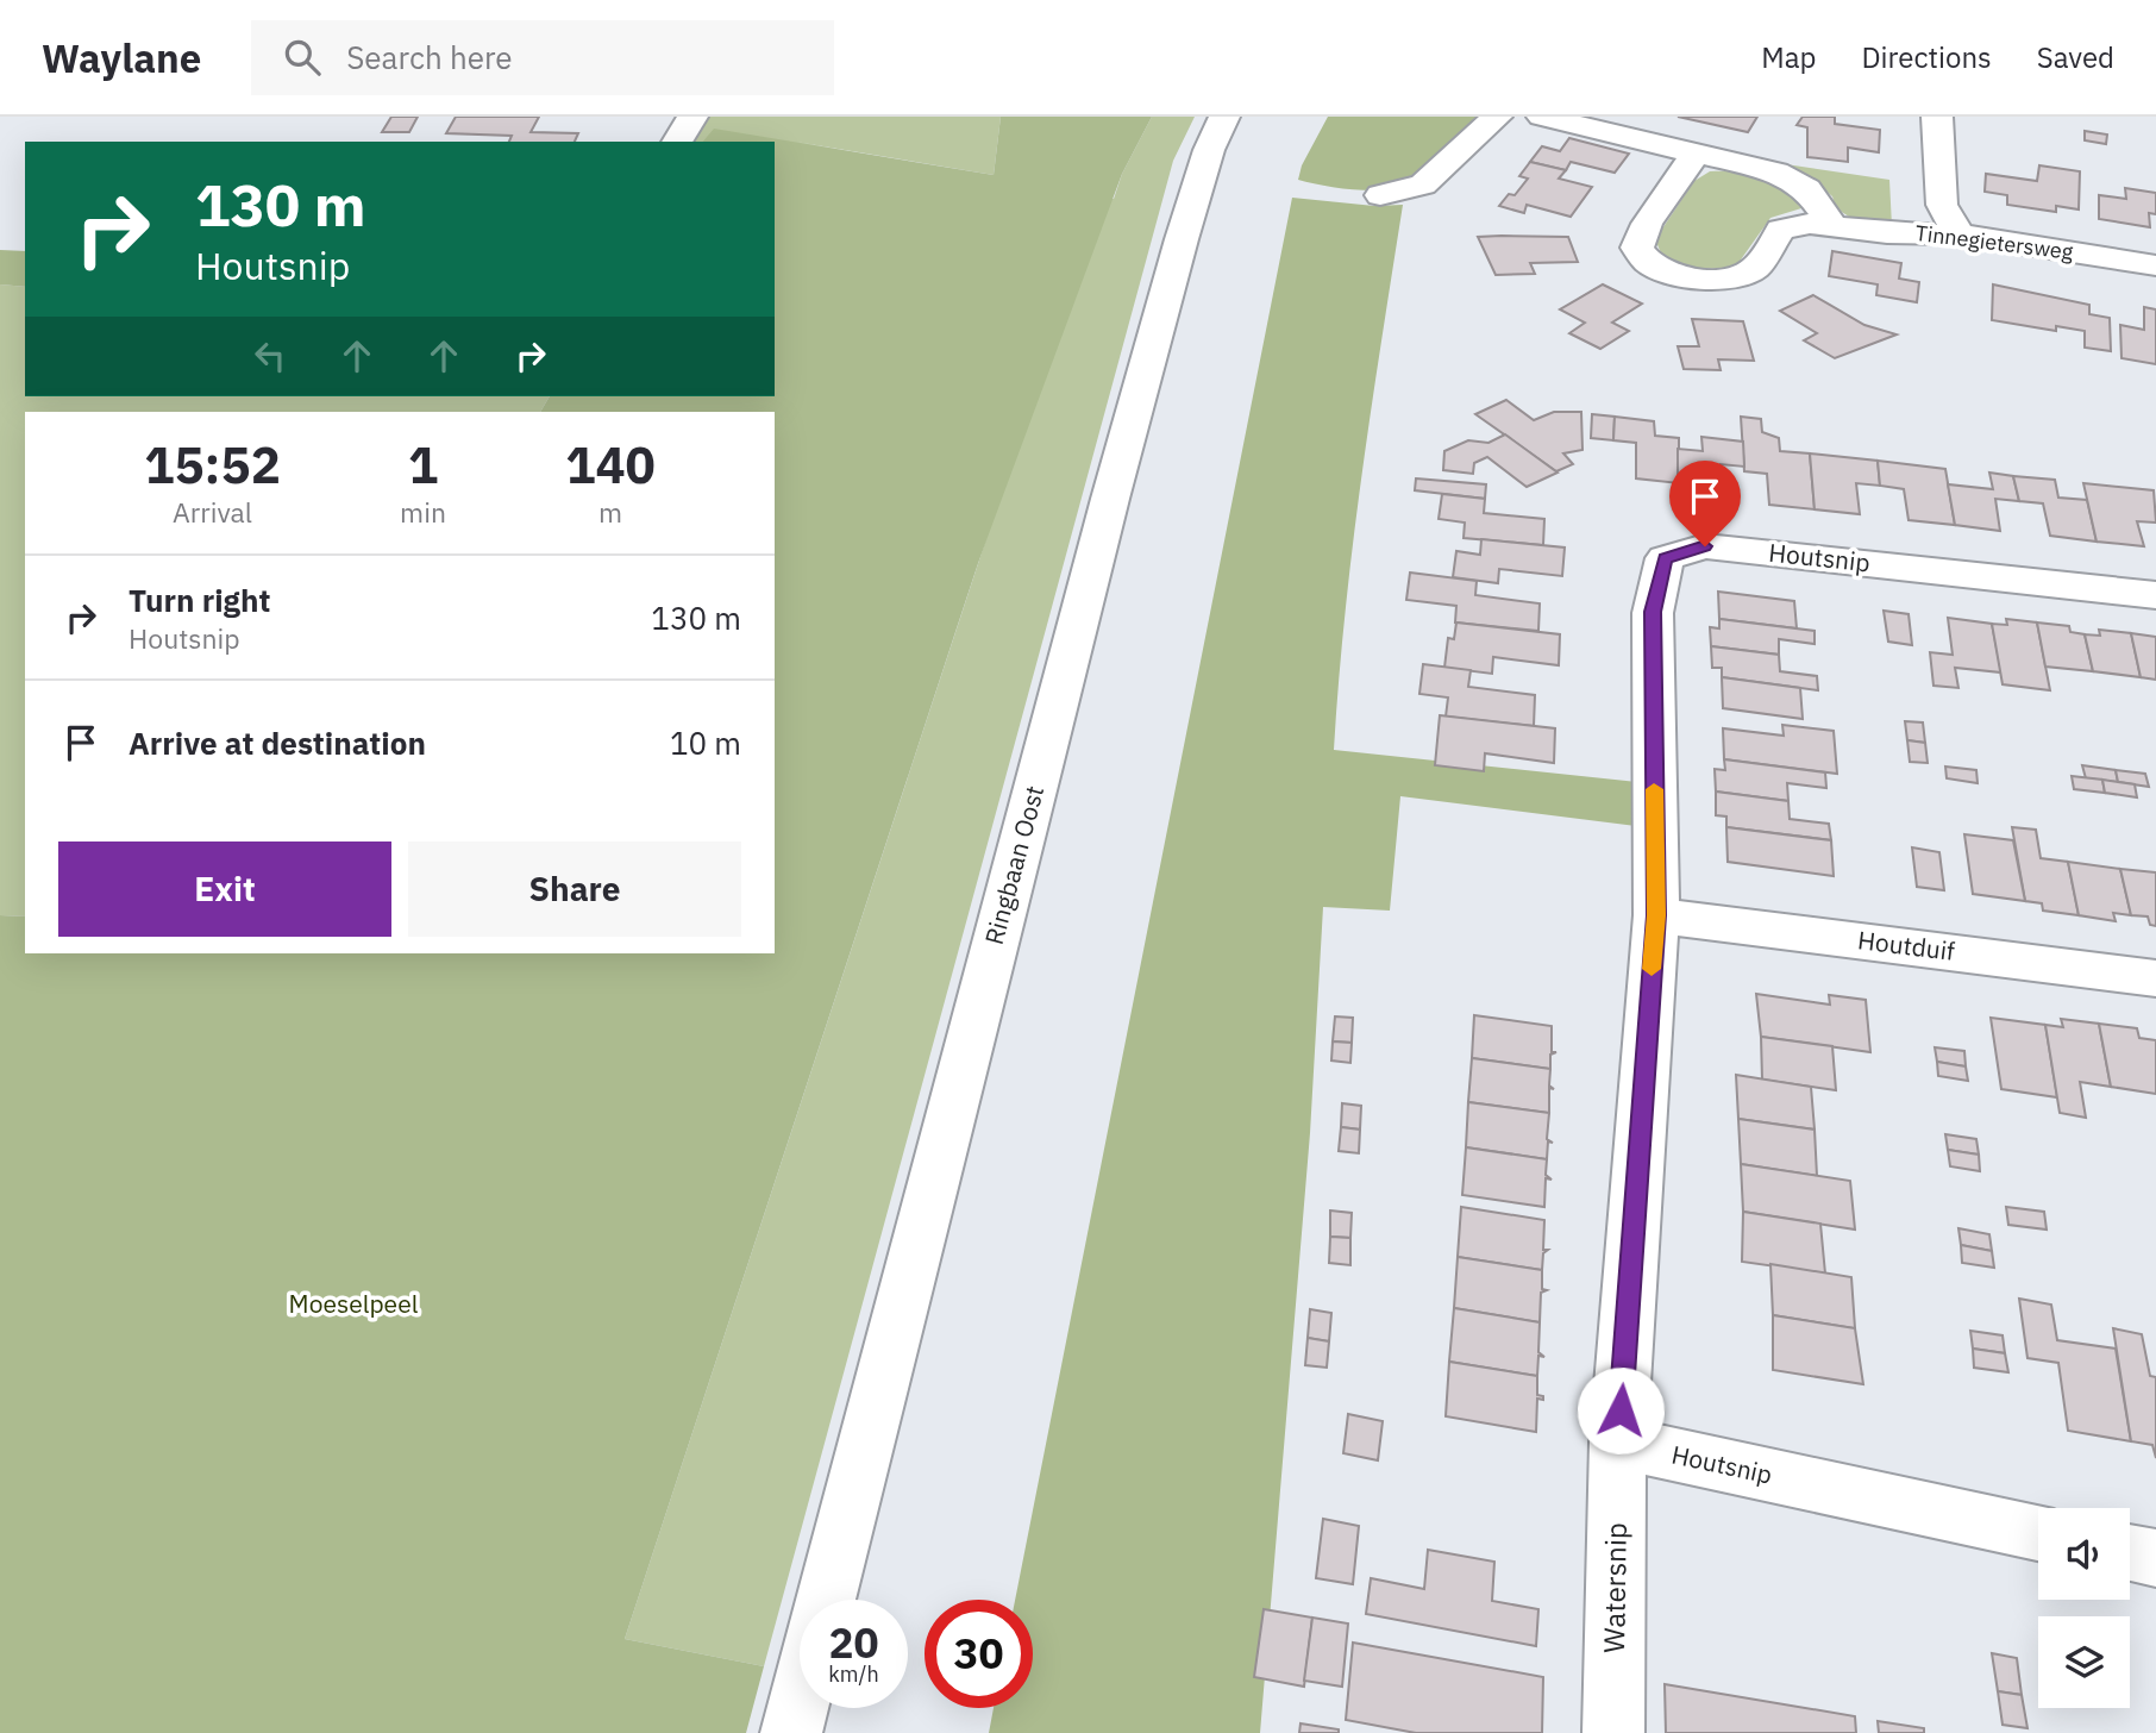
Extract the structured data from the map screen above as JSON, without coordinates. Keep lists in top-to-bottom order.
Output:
{
  "streets": {
    "street": [
      "Tinnegietersweg",
      "Houtsnip",
      "Ringbaan Oost",
      "Houtduif",
      "Watersnip"
    ]
  },
  "crossings": [
    ["Houtsnip", "Houtduif"],
    ["Houtsnip", "Watersnip"]
  ],
  "parks": ["Moeselpeel"],
  "page": {
    "header": "Waylane",
    "search": "Search here",
    "nav": ["Map", "Directions", "Saved"],
    "turn": ["130 m", "Houtsnip"],
    "eta": [
      "15:52",
      "Arrival",
      "1",
      "min",
      "140",
      "m"
    ],
    "list": [
      {
        "name": "Turn right",
        "note": "Houtsnip",
        "value": "130 m"
      },
      {
        "name": "Arrive at destination",
        "value": "10 m"
      }
    ],
    "buttons": ["Exit", "Share"],
    "speed": "20 km/h",
    "limit": "30"
  }
}
